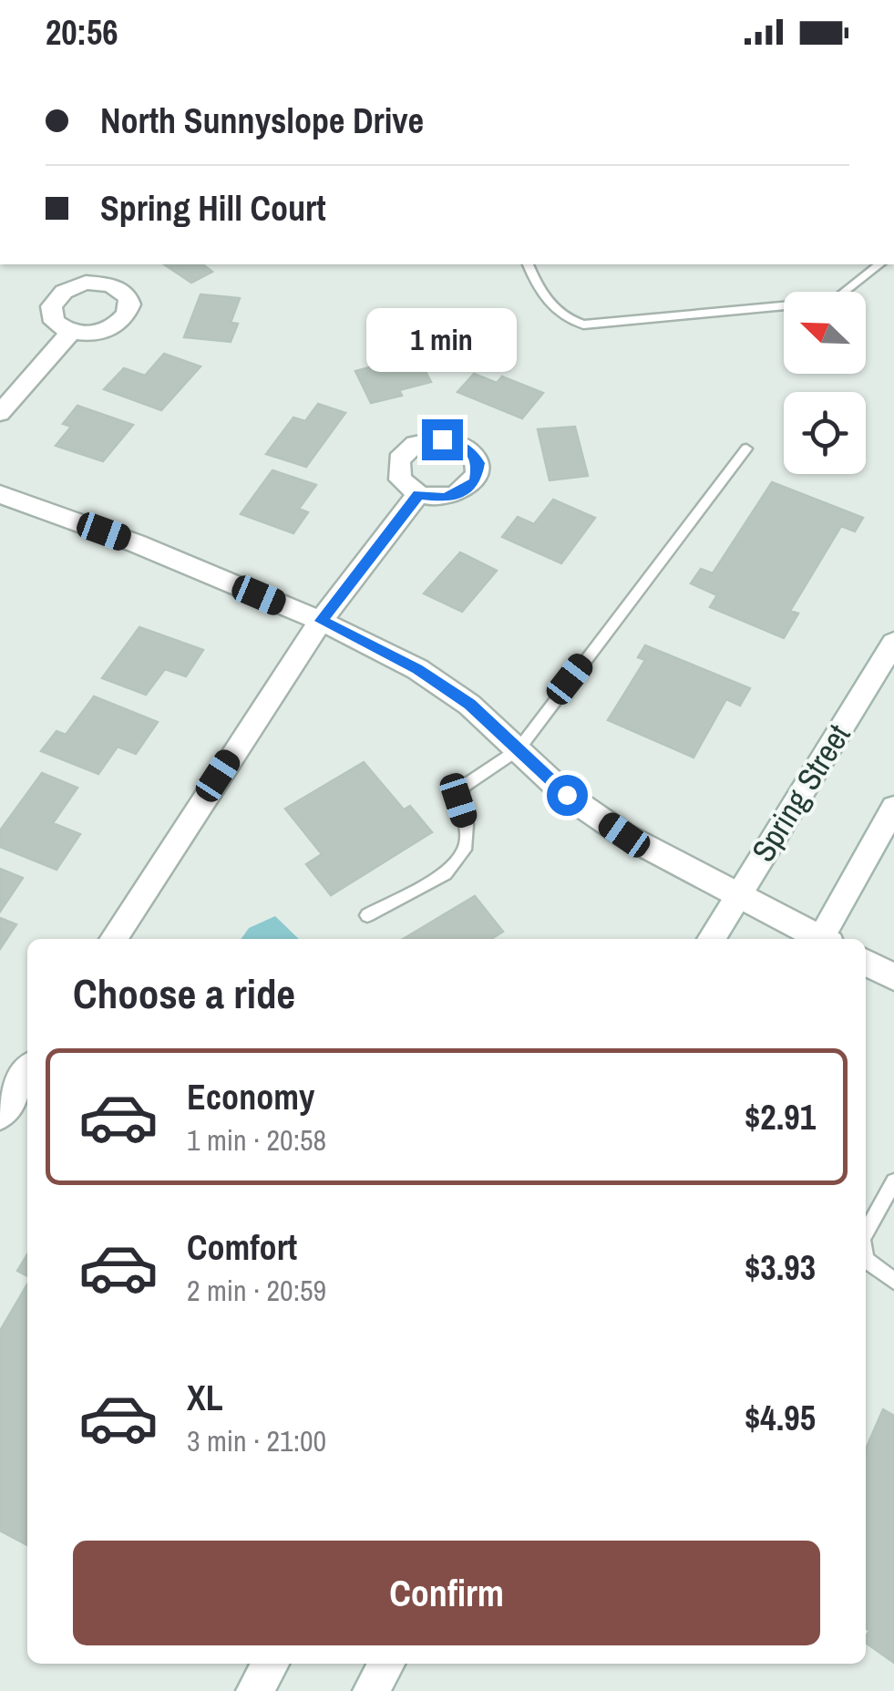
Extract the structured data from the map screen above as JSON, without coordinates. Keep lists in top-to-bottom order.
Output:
{
  "streets": {
    "street": ["Spring Street"]
  },
  "north": "top left",
  "page": {
    "status": "20:56",
    "banner": ["North Sunnyslope Drive", "Spring Hill Court"],
    "bubble": "1 min",
    "heading": "Choose a ride",
    "list": [
      {
        "name": "Economy",
        "note": "1 min · 20:58",
        "value": "$2.91"
      },
      {
        "name": "Comfort",
        "note": "2 min · 20:59",
        "value": "$3.93"
      },
      {
        "name": "XL",
        "note": "3 min · 21:00",
        "value": "$4.95"
      }
    ],
    "buttons": "Confirm"
  }
}
